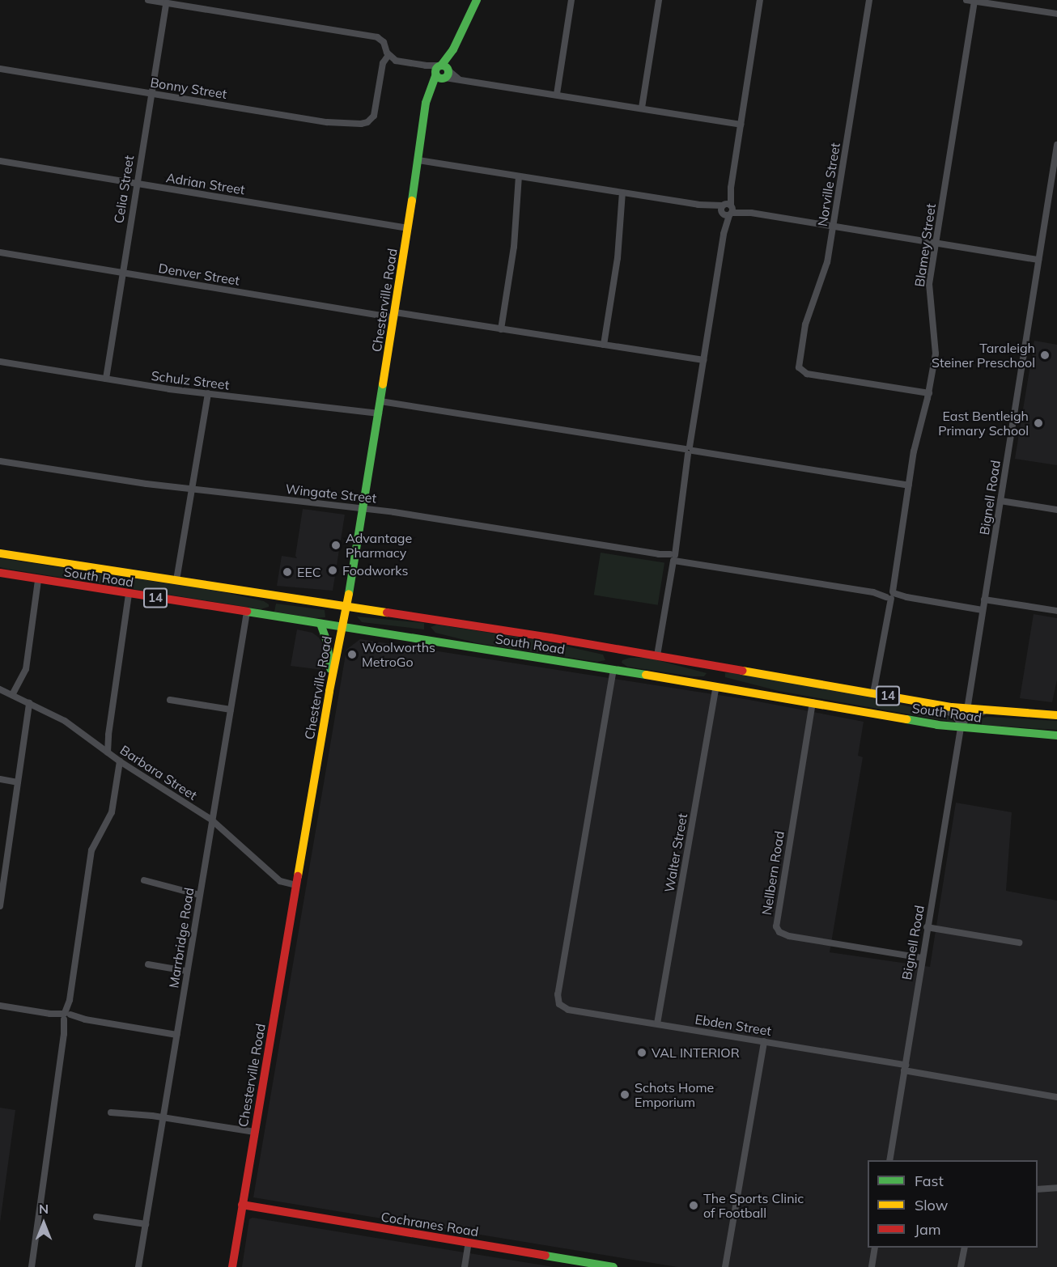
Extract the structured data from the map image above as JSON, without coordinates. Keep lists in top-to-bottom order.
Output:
{
  "streets": {
    "main road": [
      "Chesterville Road",
      "South Road",
      "14",
      "Cochranes Road"
    ],
    "street": [
      "Bonny Street",
      "Adrian Street",
      "Norville Street",
      "Celia Street",
      "Blamey Street",
      "Denver Street",
      "Schulz Street",
      "Wingate Street",
      "Bignell Road",
      "Barbara Street",
      "Walter Street",
      "Nellbern Road",
      "Marrbridge Road",
      "Ebden Street"
    ]
  },
  "crossings": [
    ["Bonny Street", "Celia Street"],
    ["Adrian Street", "Celia Street"],
    ["Adrian Street", "Chesterville Road"],
    ["Norville Street", "Blamey Street"],
    ["Celia Street", "Denver Street"],
    ["Celia Street", "Schulz Street"],
    ["Blamey Street", "Wingate Street"],
    ["Blamey Street", "South Road"],
    ["Denver Street", "Chesterville Road"],
    ["Chesterville Road", "Schulz Street"],
    ["Chesterville Road", "Wingate Street"],
    ["Chesterville Road", "South Road"],
    ["Chesterville Road", "Barbara Street"],
    ["Chesterville Road", "Cochranes Road"],
    ["Wingate Street", "Bignell Road"],
    ["Bignell Road", "South Road"],
    ["Bignell Road", "Nellbern Road"],
    ["Bignell Road", "Ebden Street"],
    ["South Road", "Walter Street"],
    ["South Road", "Nellbern Road"],
    ["South Road", "Marrbridge Road"],
    ["South Road", "Ebden Street"],
    ["Barbara Street", "Marrbridge Road"],
    ["Walter Street", "Ebden Street"]
  ],
  "places": [
    "Taraleigh Steiner Preschool",
    "East Bentleigh Primary School",
    "Advantage Pharmacy",
    "Foodworks",
    "EEC",
    "Woolworths MetroGo",
    "VAL INTERIOR",
    "Schots Home Emporium",
    "The Sports Clinic of Football"
  ],
  "legend": ["Fast", "Slow", "Jam"],
  "north": "top"
}
